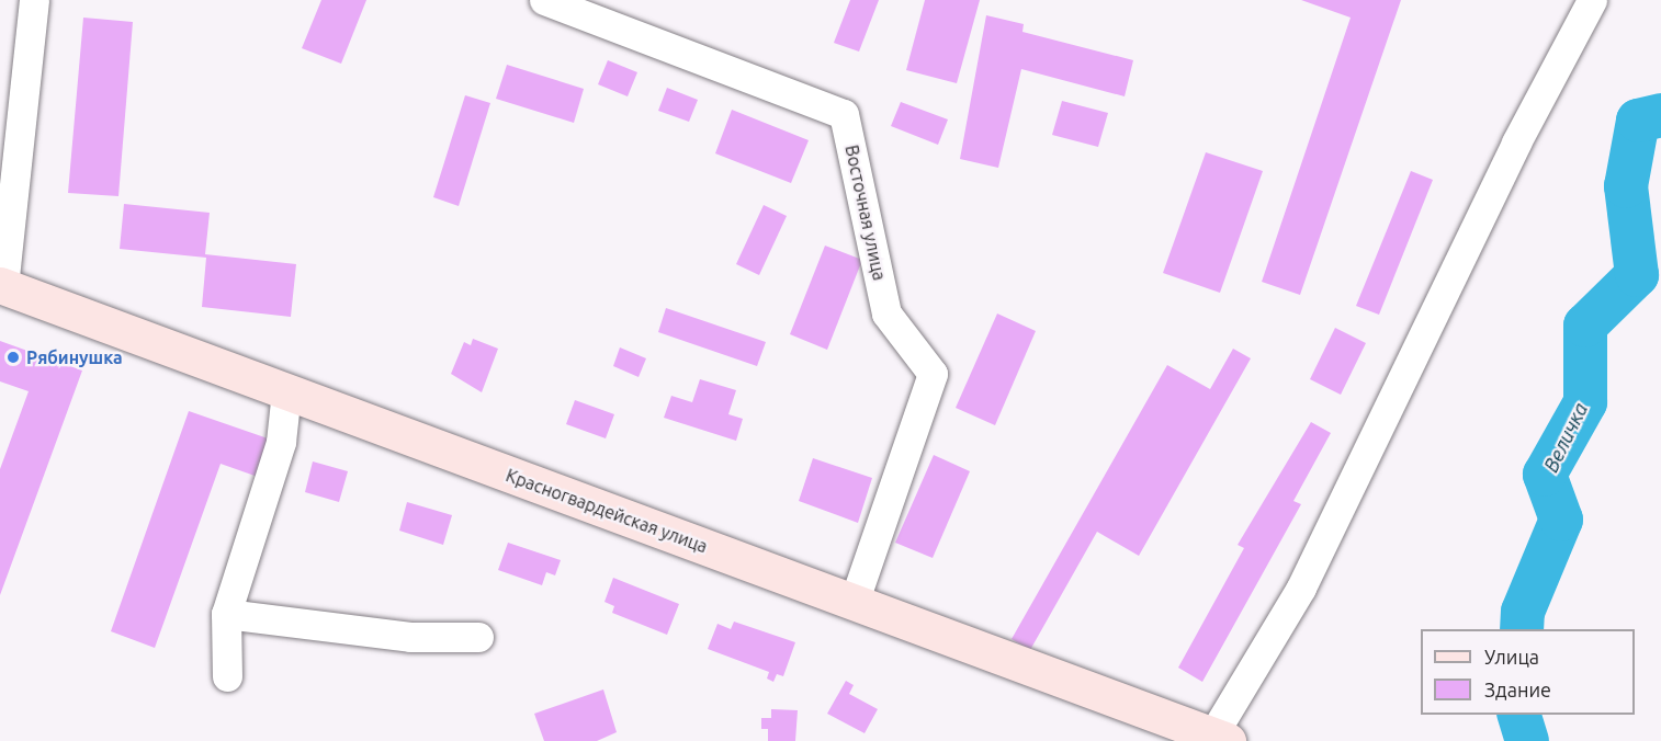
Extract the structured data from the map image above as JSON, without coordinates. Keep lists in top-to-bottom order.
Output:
{
  "streets": {
    "street": ["Восточная улица", "Красногвардейская улица"]
  },
  "crossings": [
    ["Восточная улица", "Красногвардейская улица"]
  ],
  "water": ["Величка"],
  "places": ["Рябинушка"],
  "legend": ["Улица", "Здание"]
}
